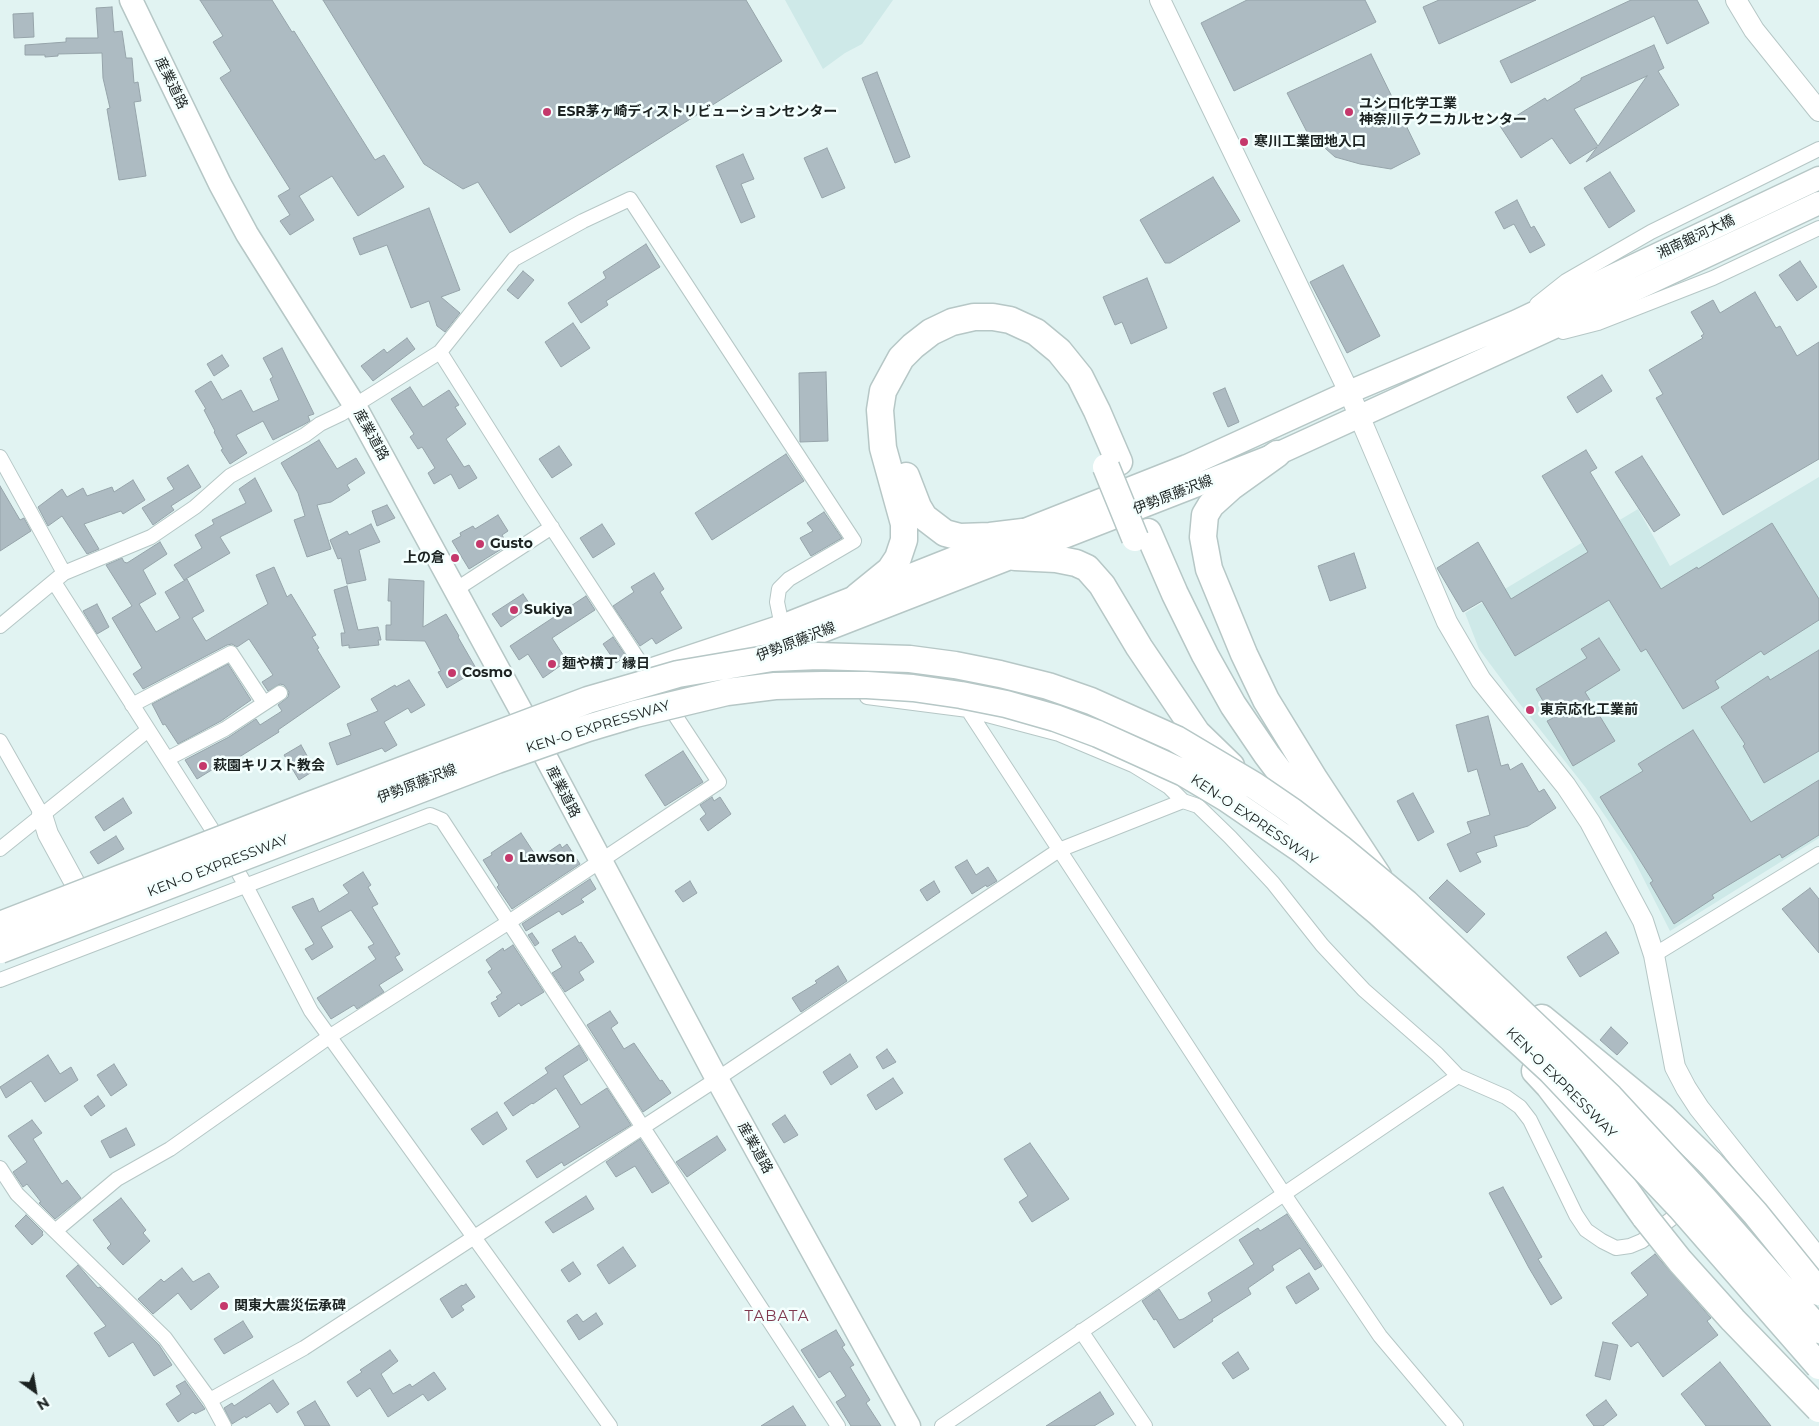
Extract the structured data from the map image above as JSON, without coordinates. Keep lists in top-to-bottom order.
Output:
{
  "streets": {
    "highway": ["KEN-O EXPRESSWAY"],
    "main road": ["産業道路", "湘南銀河大橋", "伊勢原藤沢線"]
  },
  "crossings": [
    ["産業道路", "伊勢原藤沢線"],
    ["湘南銀河大橋", "伊勢原藤沢線"]
  ],
  "districts": ["TABATA"],
  "places": [
    "ESR茅ヶ崎ディストリビューションセンター",
    "ユシロ化学工業 神奈川テクニカルセンター",
    "寒川工業団地入口",
    "Gusto",
    "上の倉",
    "Sukiya",
    "麺や横丁 縁日",
    "Cosmo",
    "東京応化工業前",
    "萩園キリスト教会",
    "Lawson",
    "関東大震災伝承碑"
  ],
  "north": "bottom right"
}
